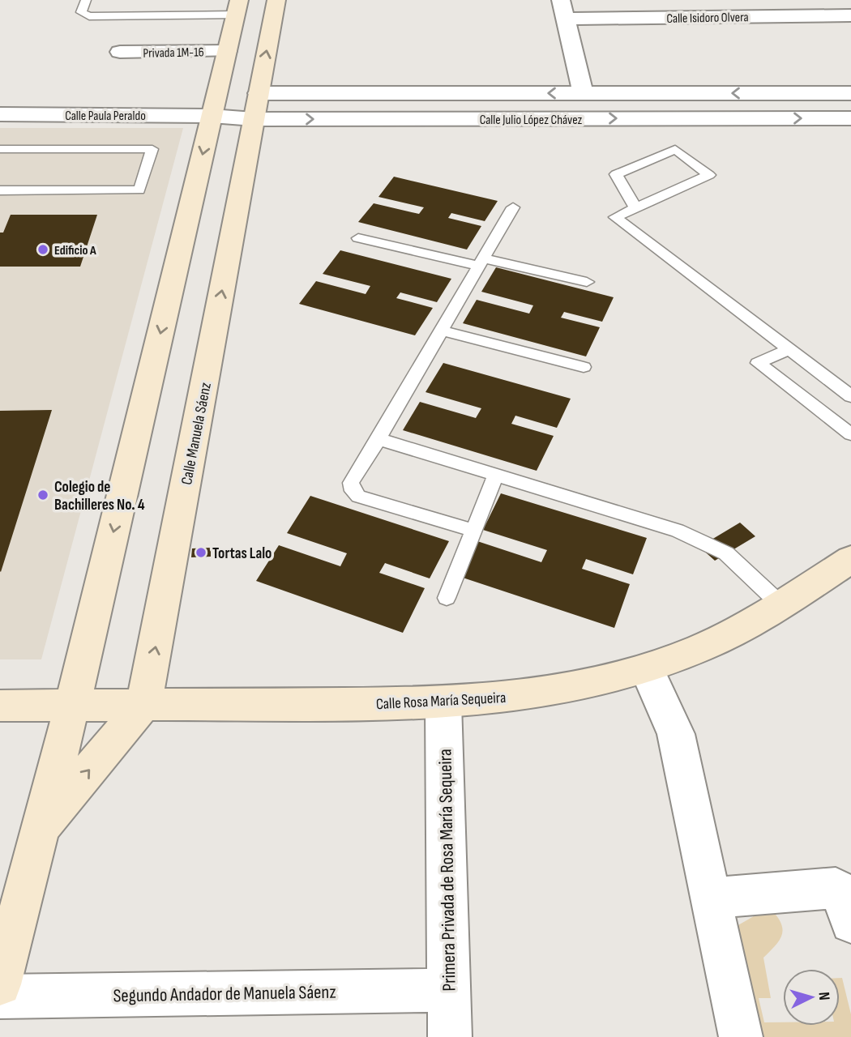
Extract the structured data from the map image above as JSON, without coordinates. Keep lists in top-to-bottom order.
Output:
{
  "streets": {
    "street": [
      "Calle Isidoro Olvera",
      "Privada 1M-16",
      "Calle Paula Peraldo",
      "Calle Julio López Chávez",
      "Calle Manuela Sáenz",
      "Calle Rosa María Sequeira",
      "Primera Privada de Rosa María Sequeira",
      "Segundo Andador de Manuela Sáenz"
    ]
  },
  "crossings": [
    ["Privada 1M-16", "Calle Manuela Sáenz"],
    ["Calle Paula Peraldo", "Calle Julio López Chávez"],
    ["Calle Paula Peraldo", "Calle Manuela Sáenz"],
    ["Calle Julio López Chávez", "Calle Manuela Sáenz"],
    ["Calle Manuela Sáenz", "Calle Rosa María Sequeira"],
    ["Calle Rosa María Sequeira", "Primera Privada de Rosa María Sequeira"],
    ["Primera Privada de Rosa María Sequeira", "Segundo Andador de Manuela Sáenz"]
  ],
  "places": ["Edificio A", "Colegio de Bachilleres No. 4", "Tortas Lalo"],
  "north": "right"
}
